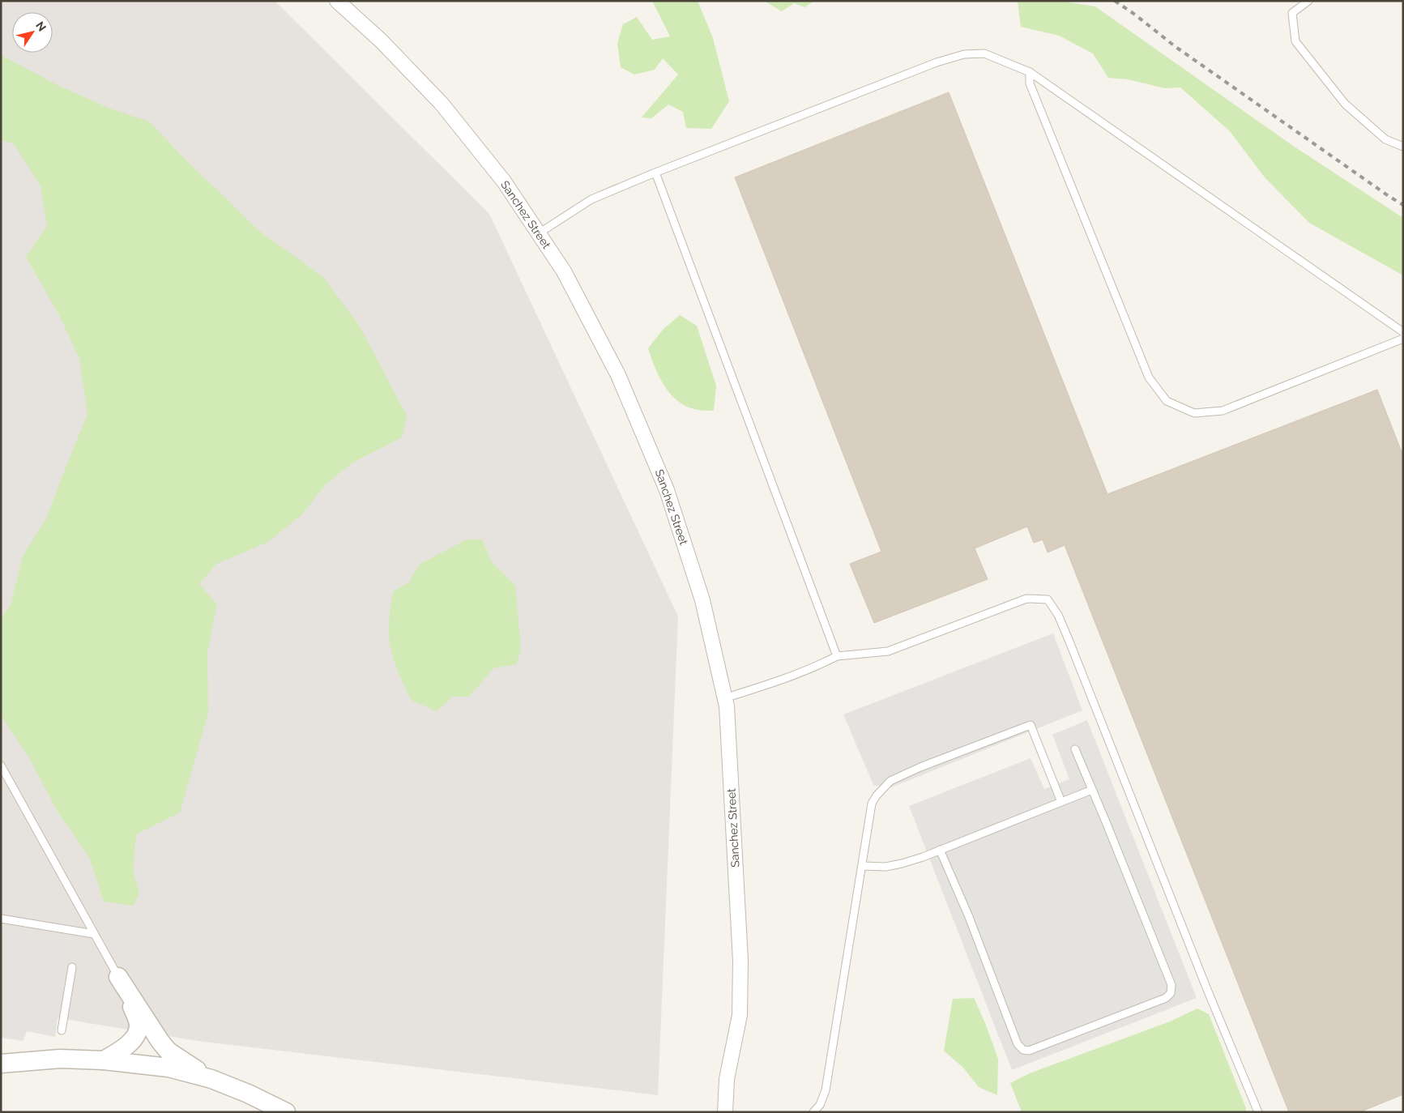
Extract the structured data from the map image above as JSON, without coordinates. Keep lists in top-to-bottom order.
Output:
{
  "streets": {
    "street": ["Sanchez Street"]
  },
  "north": "top right"
}
